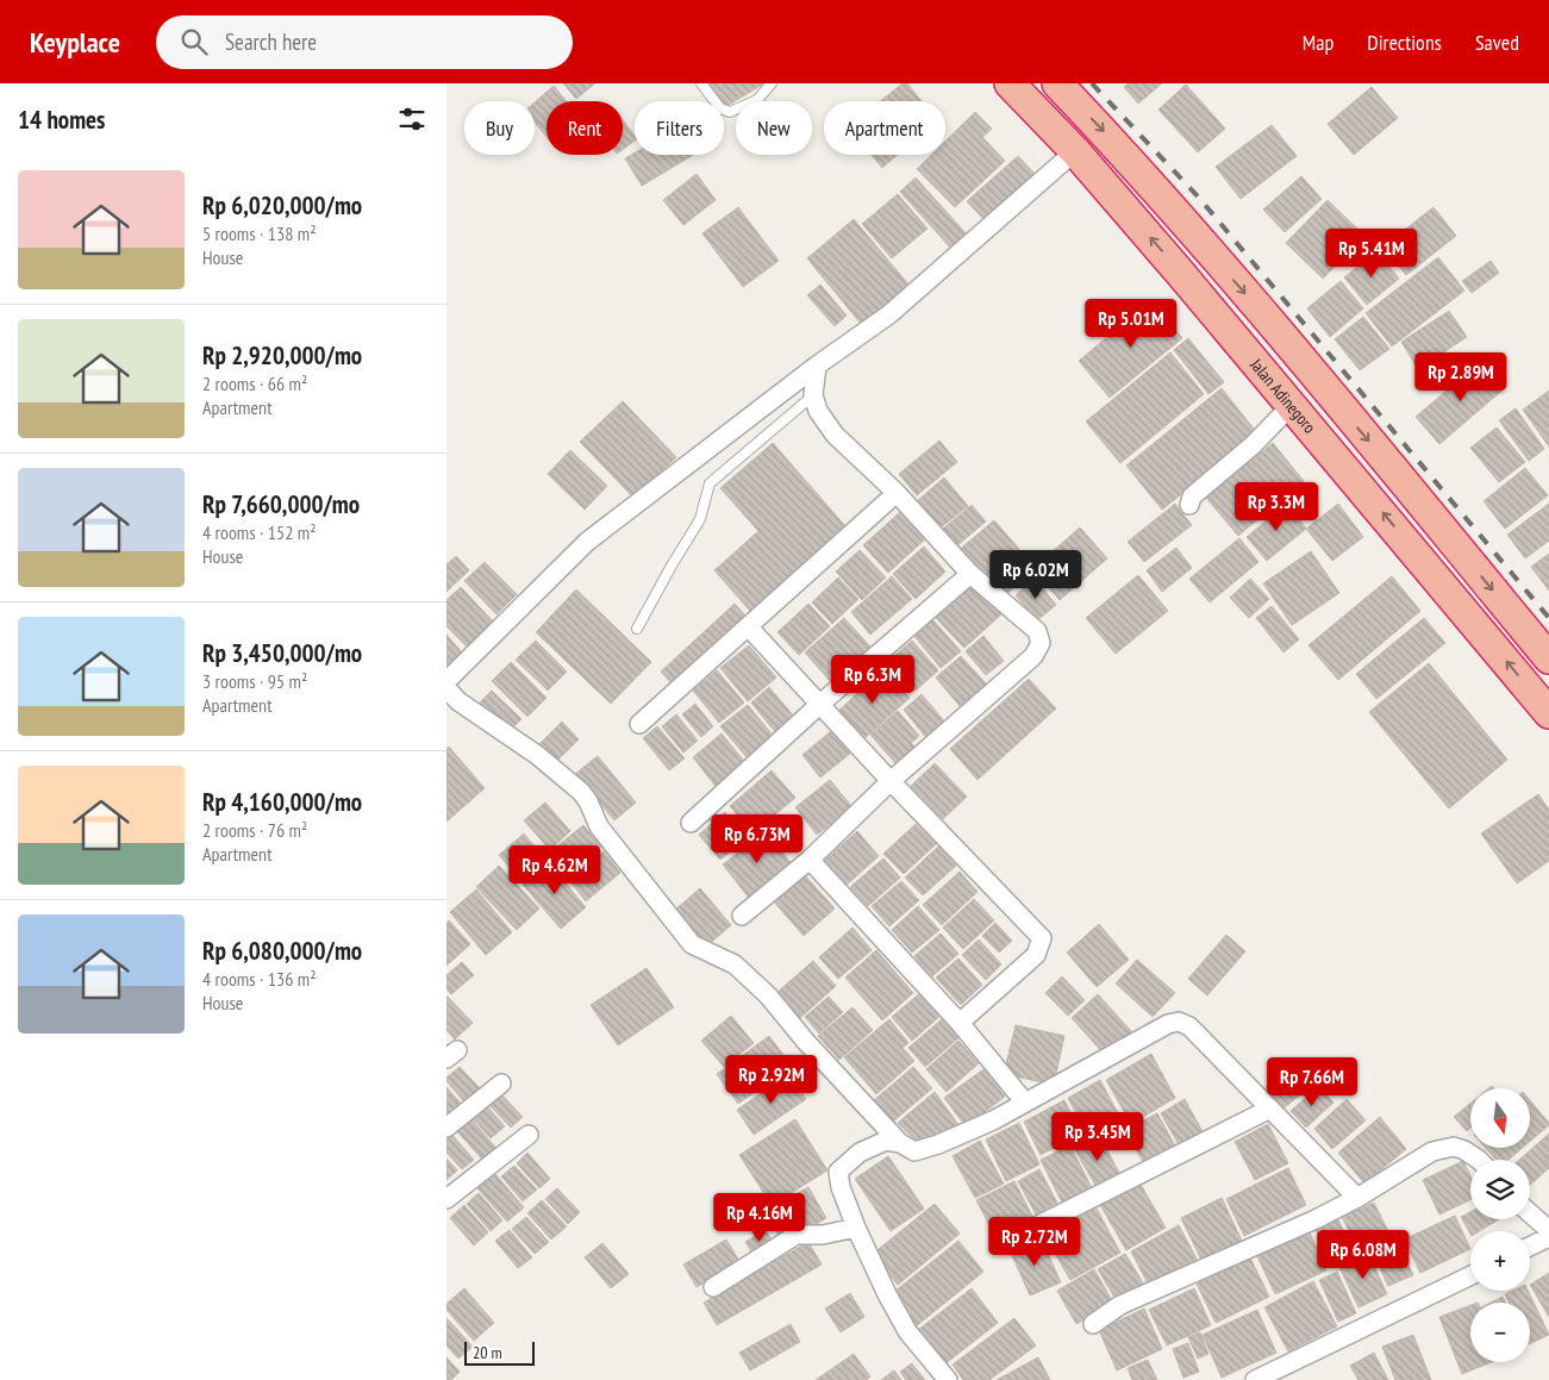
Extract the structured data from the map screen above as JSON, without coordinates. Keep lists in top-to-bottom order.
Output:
{
  "streets": {
    "highway": ["Jalan Adinegoro"]
  },
  "scale_bar": "20 m",
  "north": "bottom",
  "page": {
    "header": "Keyplace",
    "search": "Search here",
    "nav": ["Map", "Directions", "Saved"],
    "heading": "14 homes",
    "chip": [
      "Buy",
      "Rent",
      "Filters",
      "New",
      "Apartment"
    ],
    "list": [
      {
        "name": "Rp 6,020,000/mo",
        "note": "5 rooms · 138 m² · House"
      },
      {
        "name": "Rp 2,920,000/mo",
        "note": "2 rooms · 66 m² · Apartment"
      },
      {
        "name": "Rp 7,660,000/mo",
        "note": "4 rooms · 152 m² · House"
      },
      {
        "name": "Rp 3,450,000/mo",
        "note": "3 rooms · 95 m² · Apartment"
      },
      {
        "name": "Rp 4,160,000/mo",
        "note": "2 rooms · 76 m² · Apartment"
      },
      {
        "name": "Rp 6,080,000/mo",
        "note": "4 rooms · 136 m² · House"
      }
    ],
    "price": [
      "Rp 5.41M",
      "Rp 5.01M",
      "Rp 2.89M",
      "Rp 3.3M",
      "Rp 6.02M",
      "Rp 6.3M",
      "Rp 6.73M",
      "Rp 4.62M",
      "Rp 2.92M",
      "Rp 7.66M",
      "Rp 3.45M",
      "Rp 4.16M",
      "Rp 2.72M",
      "Rp 6.08M"
    ],
    "map_buttons": ["+", "−"],
    "scale": "20 m"
  }
}
